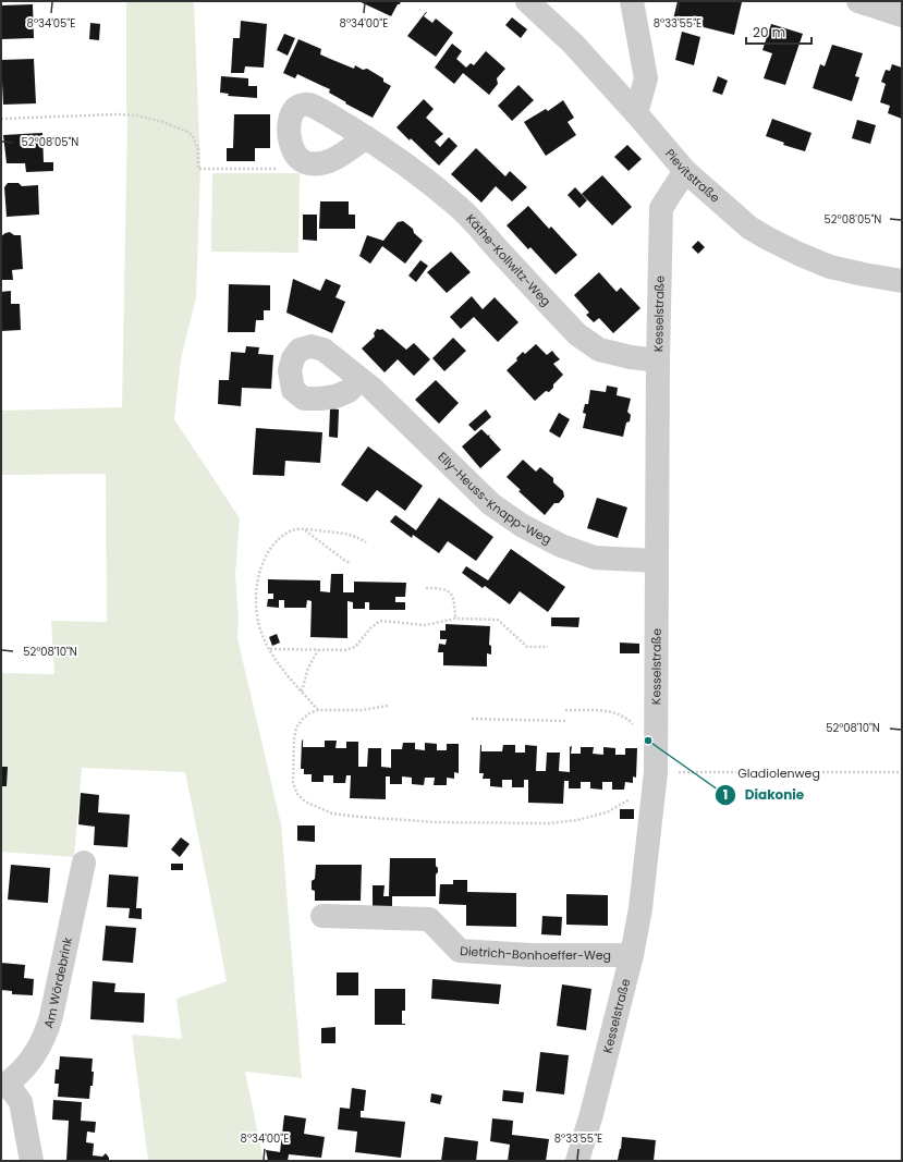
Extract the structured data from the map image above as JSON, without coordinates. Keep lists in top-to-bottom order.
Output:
{
  "streets": {
    "street": [
      "Pievitstraße",
      "Käthe-Kollwitz-Weg",
      "Kesselstraße",
      "Elly-Heuss-Knapp-Weg",
      "Dietrich-Bonhoeffer-Weg",
      "Am Wördebrink"
    ],
    "path": ["Gladiolenweg"]
  },
  "crossings": [
    ["Pievitstraße", "Kesselstraße"],
    ["Käthe-Kollwitz-Weg", "Kesselstraße"],
    ["Kesselstraße", "Elly-Heuss-Knapp-Weg"],
    ["Kesselstraße", "Gladiolenweg"],
    ["Kesselstraße", "Dietrich-Bonhoeffer-Weg"]
  ],
  "places": ["Diakonie"],
  "scale_bar": "20 m",
  "coordinates": [
    "8°34'05\"E",
    "8°34'00\"E",
    "8°33'55\"E",
    "52°08'05\"N",
    "52°08'10\"N"
  ]
}
